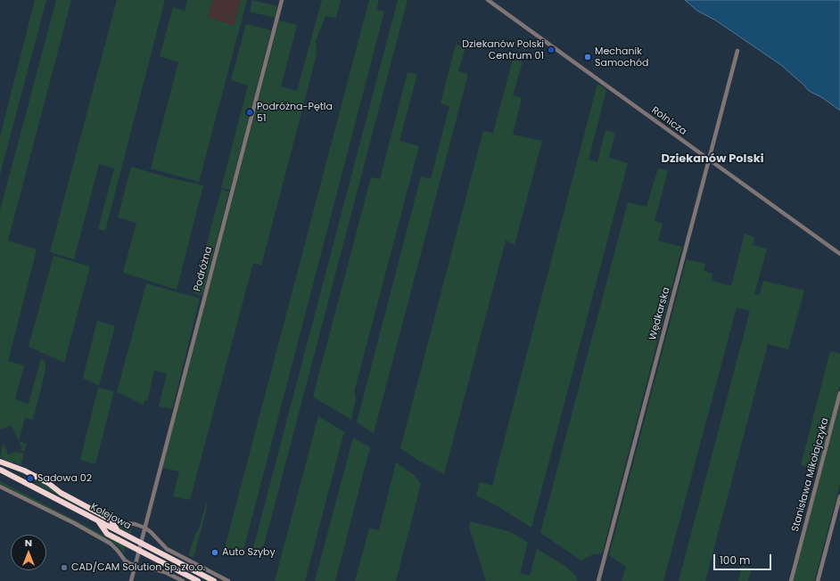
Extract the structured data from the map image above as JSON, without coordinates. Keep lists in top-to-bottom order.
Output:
{
  "streets": {
    "highway": ["Kolejowa"],
    "street": [
      "Rolnicza",
      "Podróżna",
      "Wędkarska",
      "Stanisława Mikołajczyka"
    ]
  },
  "crossings": [
    ["Rolnicza", "Wędkarska"],
    ["Podróżna", "Kolejowa"]
  ],
  "districts": ["Dziekanów Polski"],
  "places": [
    "Dziekanów Polski Centrum 01",
    "Mechanik Samochód",
    "Podróżna-Pętla 51",
    "Sadowa 02",
    "Auto Szyby",
    "CAD/CAM Solution Sp. z o.o."
  ],
  "scale_bar": "100 m",
  "north": "top"
}
